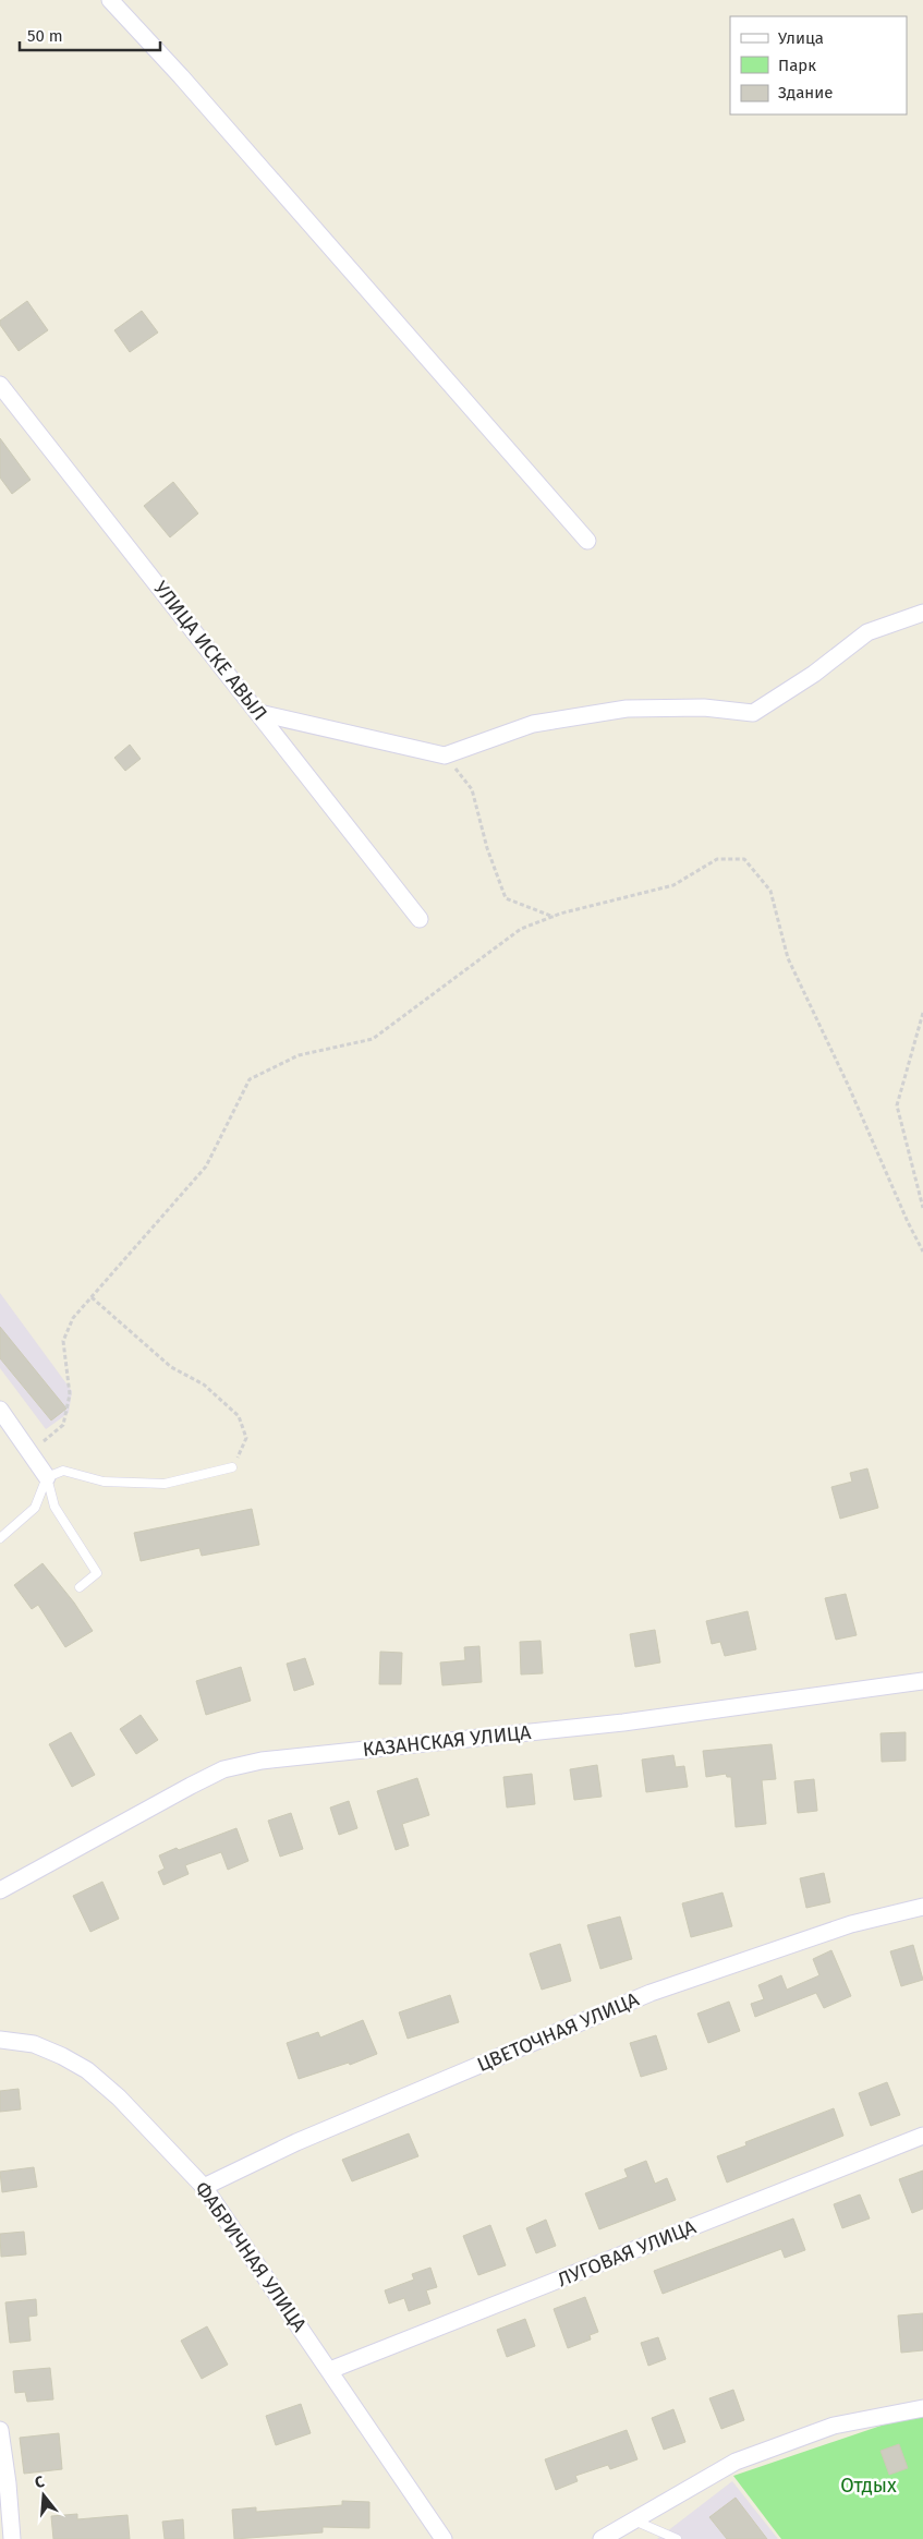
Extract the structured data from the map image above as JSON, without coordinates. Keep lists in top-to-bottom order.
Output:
{
  "streets": {
    "street": [
      "УЛИЦА ИСКЕ АВЫЛ",
      "КАЗАНСКАЯ УЛИЦА",
      "ЦВЕТОЧНАЯ УЛИЦА",
      "ЛУГОВАЯ УЛИЦА",
      "ФАБРИЧНАЯ УЛИЦА"
    ]
  },
  "crossings": [
    ["ЦВЕТОЧНАЯ УЛИЦА", "ФАБРИЧНАЯ УЛИЦА"],
    ["ЛУГОВАЯ УЛИЦА", "ФАБРИЧНАЯ УЛИЦА"]
  ],
  "parks": ["Отдых"],
  "legend": ["Улица", "Парк", "Здание"],
  "scale_bar": "50 m",
  "north": "top"
}
